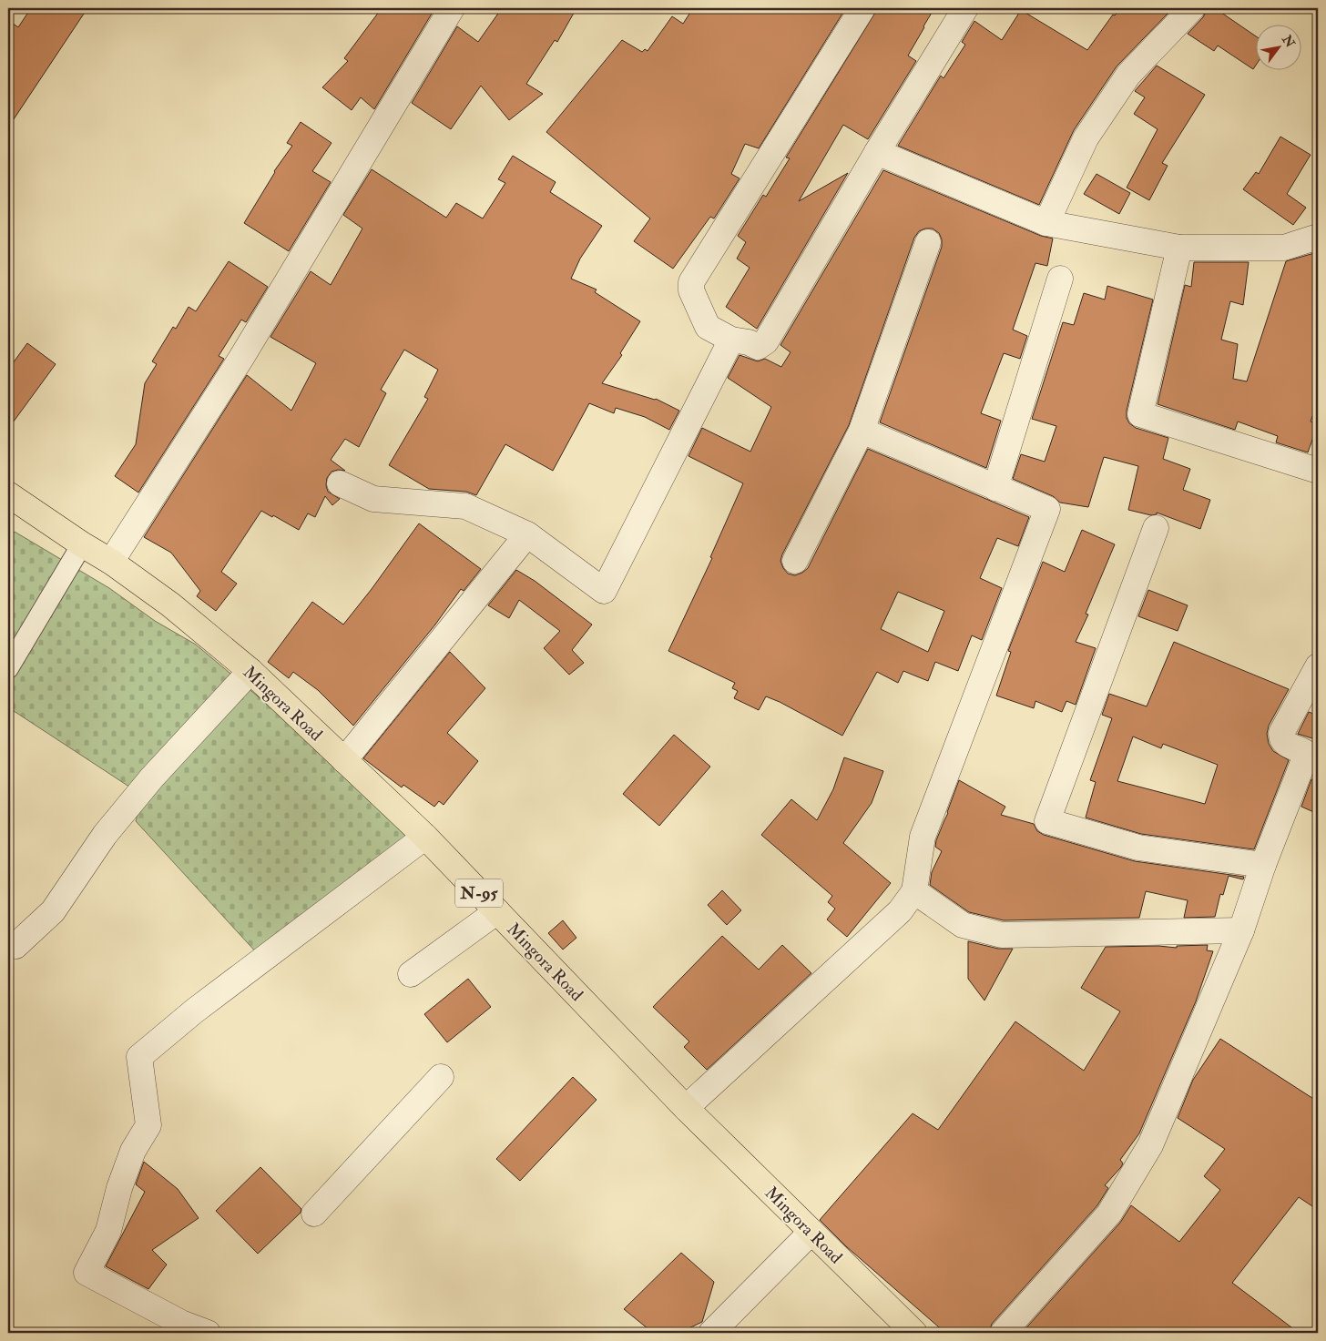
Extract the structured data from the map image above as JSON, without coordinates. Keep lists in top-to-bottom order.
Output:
{
  "streets": {
    "main road": ["Mingora Road", "N-95"]
  },
  "north": "top right"
}
